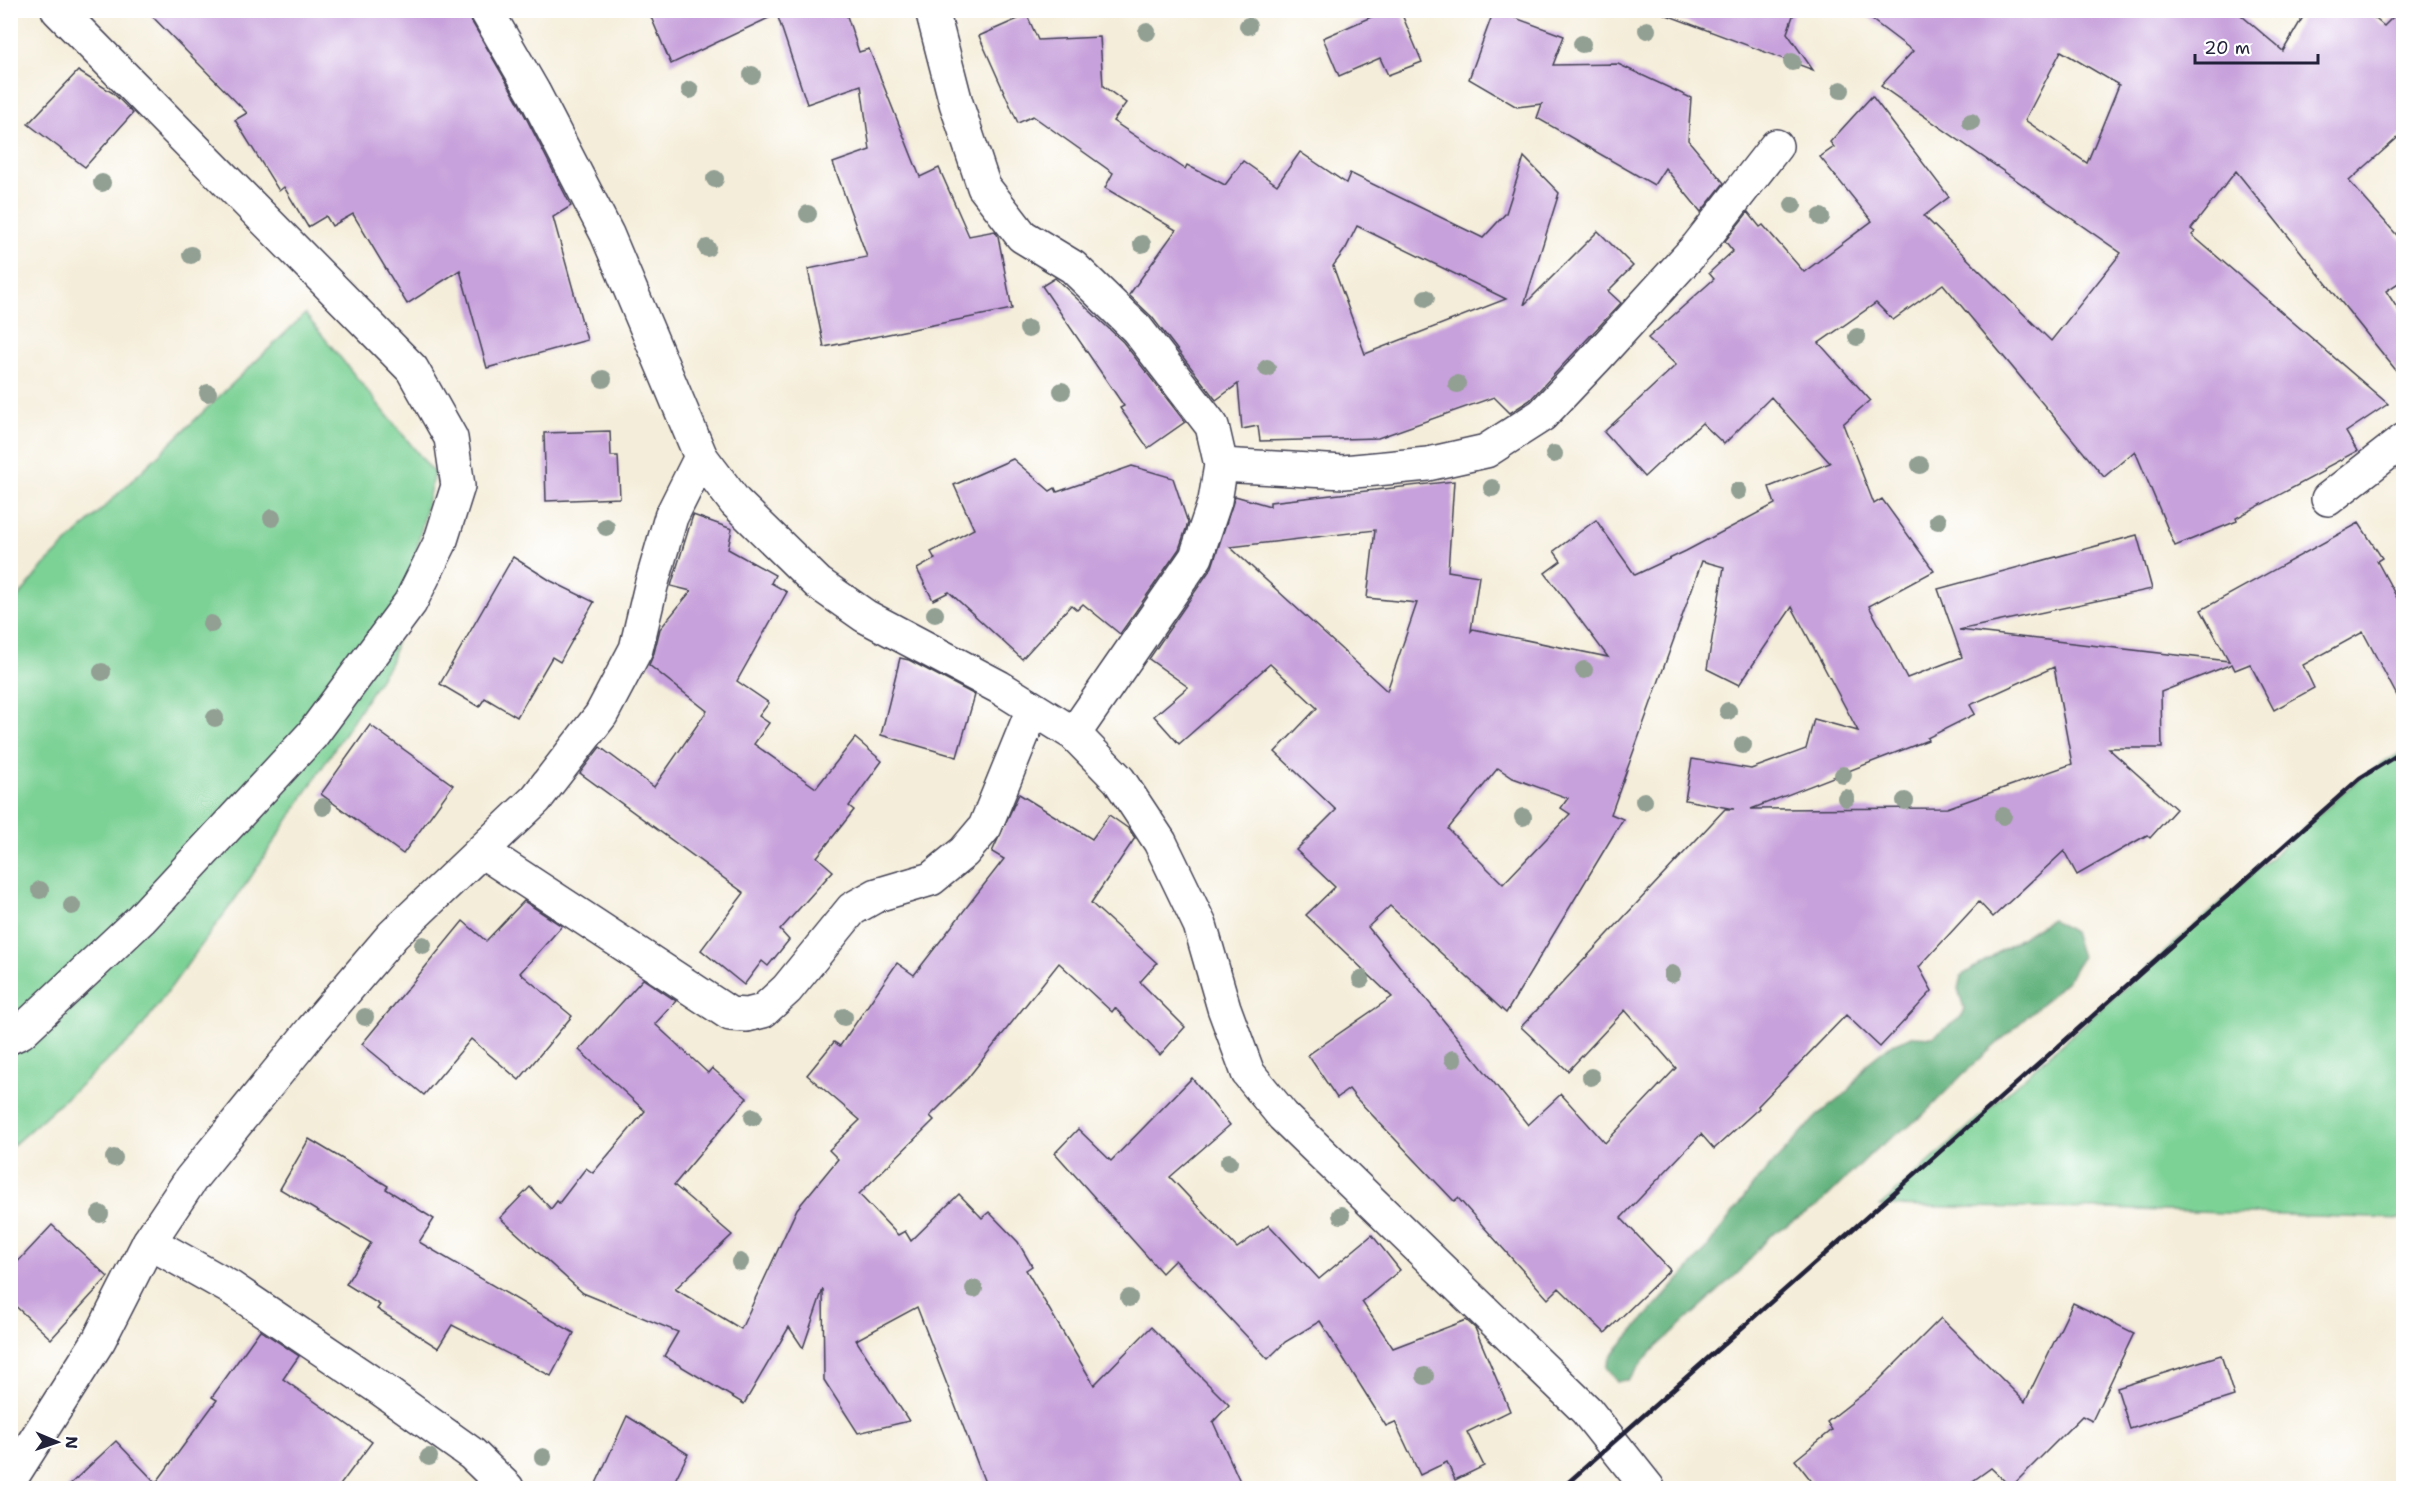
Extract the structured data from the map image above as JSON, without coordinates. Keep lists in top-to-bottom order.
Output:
{
  "scale_bar": "20 m",
  "north": "right"
}
